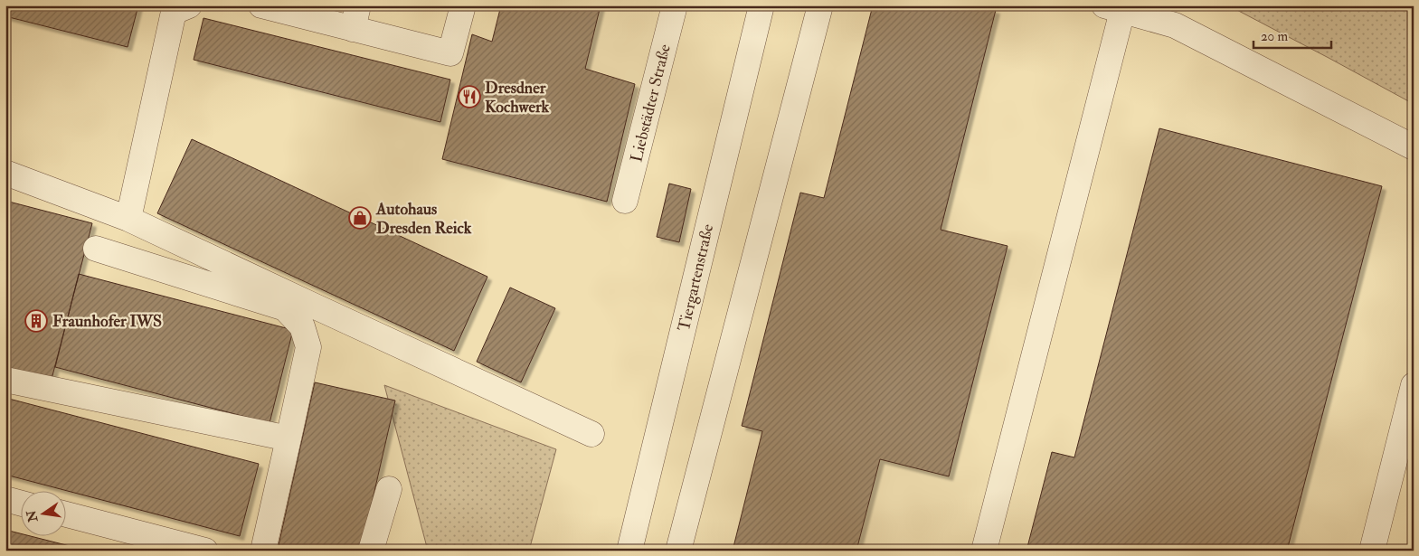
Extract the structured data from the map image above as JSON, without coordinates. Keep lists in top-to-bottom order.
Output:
{
  "streets": {
    "lane": ["Liebstädter Straße", "Tiergartenstraße"]
  },
  "places": {
    "restaurant": ["Dresdner Kochwerk"],
    "shop": ["Autohaus Dresden Reick"],
    "building": ["Fraunhofer IWS"]
  },
  "scale_bar": "20 m",
  "north": "left"
}
